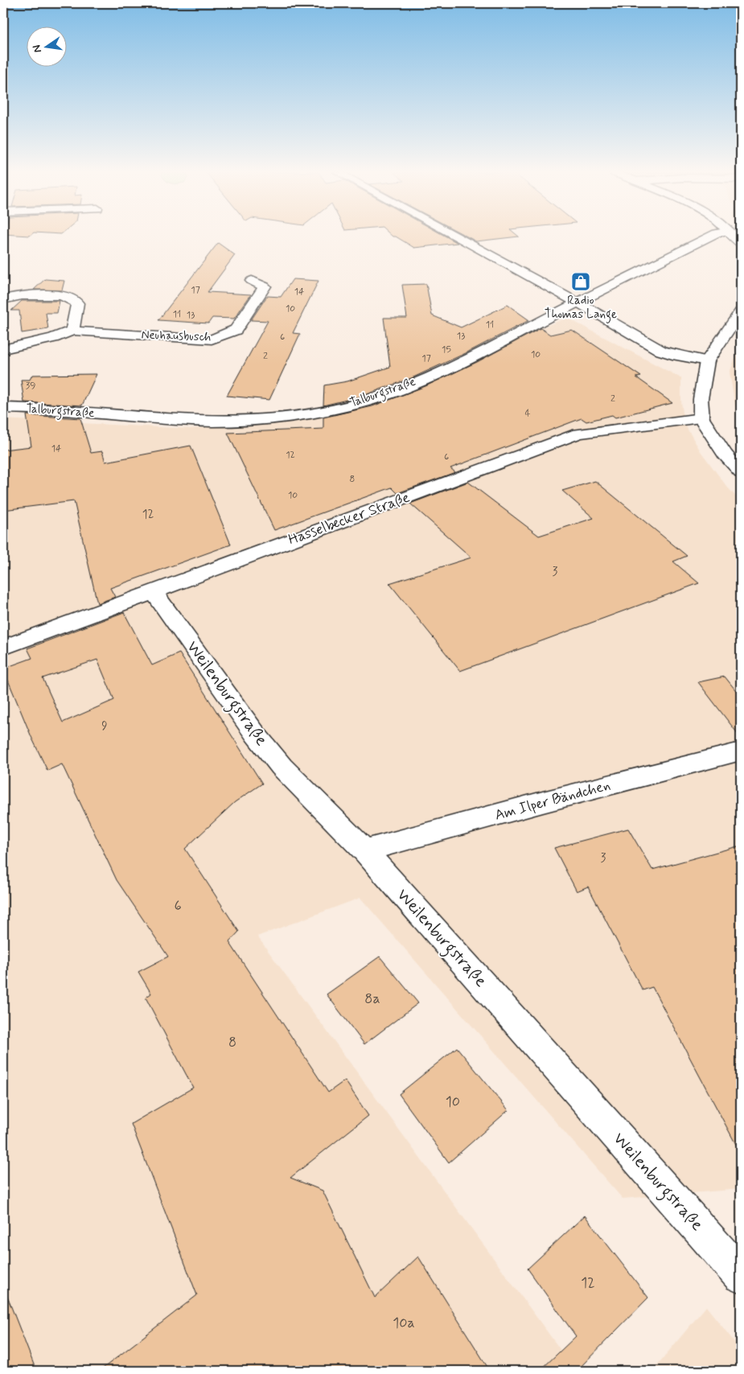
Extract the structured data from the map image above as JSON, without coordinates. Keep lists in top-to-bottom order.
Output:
{
  "streets": {
    "street": [
      "Neuhausbusch",
      "Talburgstraße",
      "Hasselbecker Straße",
      "Weilenburgstraße",
      "Am Ilper Bändchen"
    ]
  },
  "crossings": [
    ["Hasselbecker Straße", "Weilenburgstraße"],
    ["Weilenburgstraße", "Am Ilper Bändchen"]
  ],
  "places": {
    "shop": ["Radio Thomas Lange"]
  },
  "house_numbers": [
    "17",
    "14",
    "10",
    "11",
    "13",
    "11",
    "13",
    "6",
    "15",
    "10",
    "2",
    "17",
    "39",
    "2",
    "4",
    "14",
    "12",
    "6",
    "8",
    "10",
    "12",
    "3",
    "9",
    "3",
    "6",
    "8a",
    "8",
    "10",
    "12",
    "10a"
  ],
  "north": "left"
}
